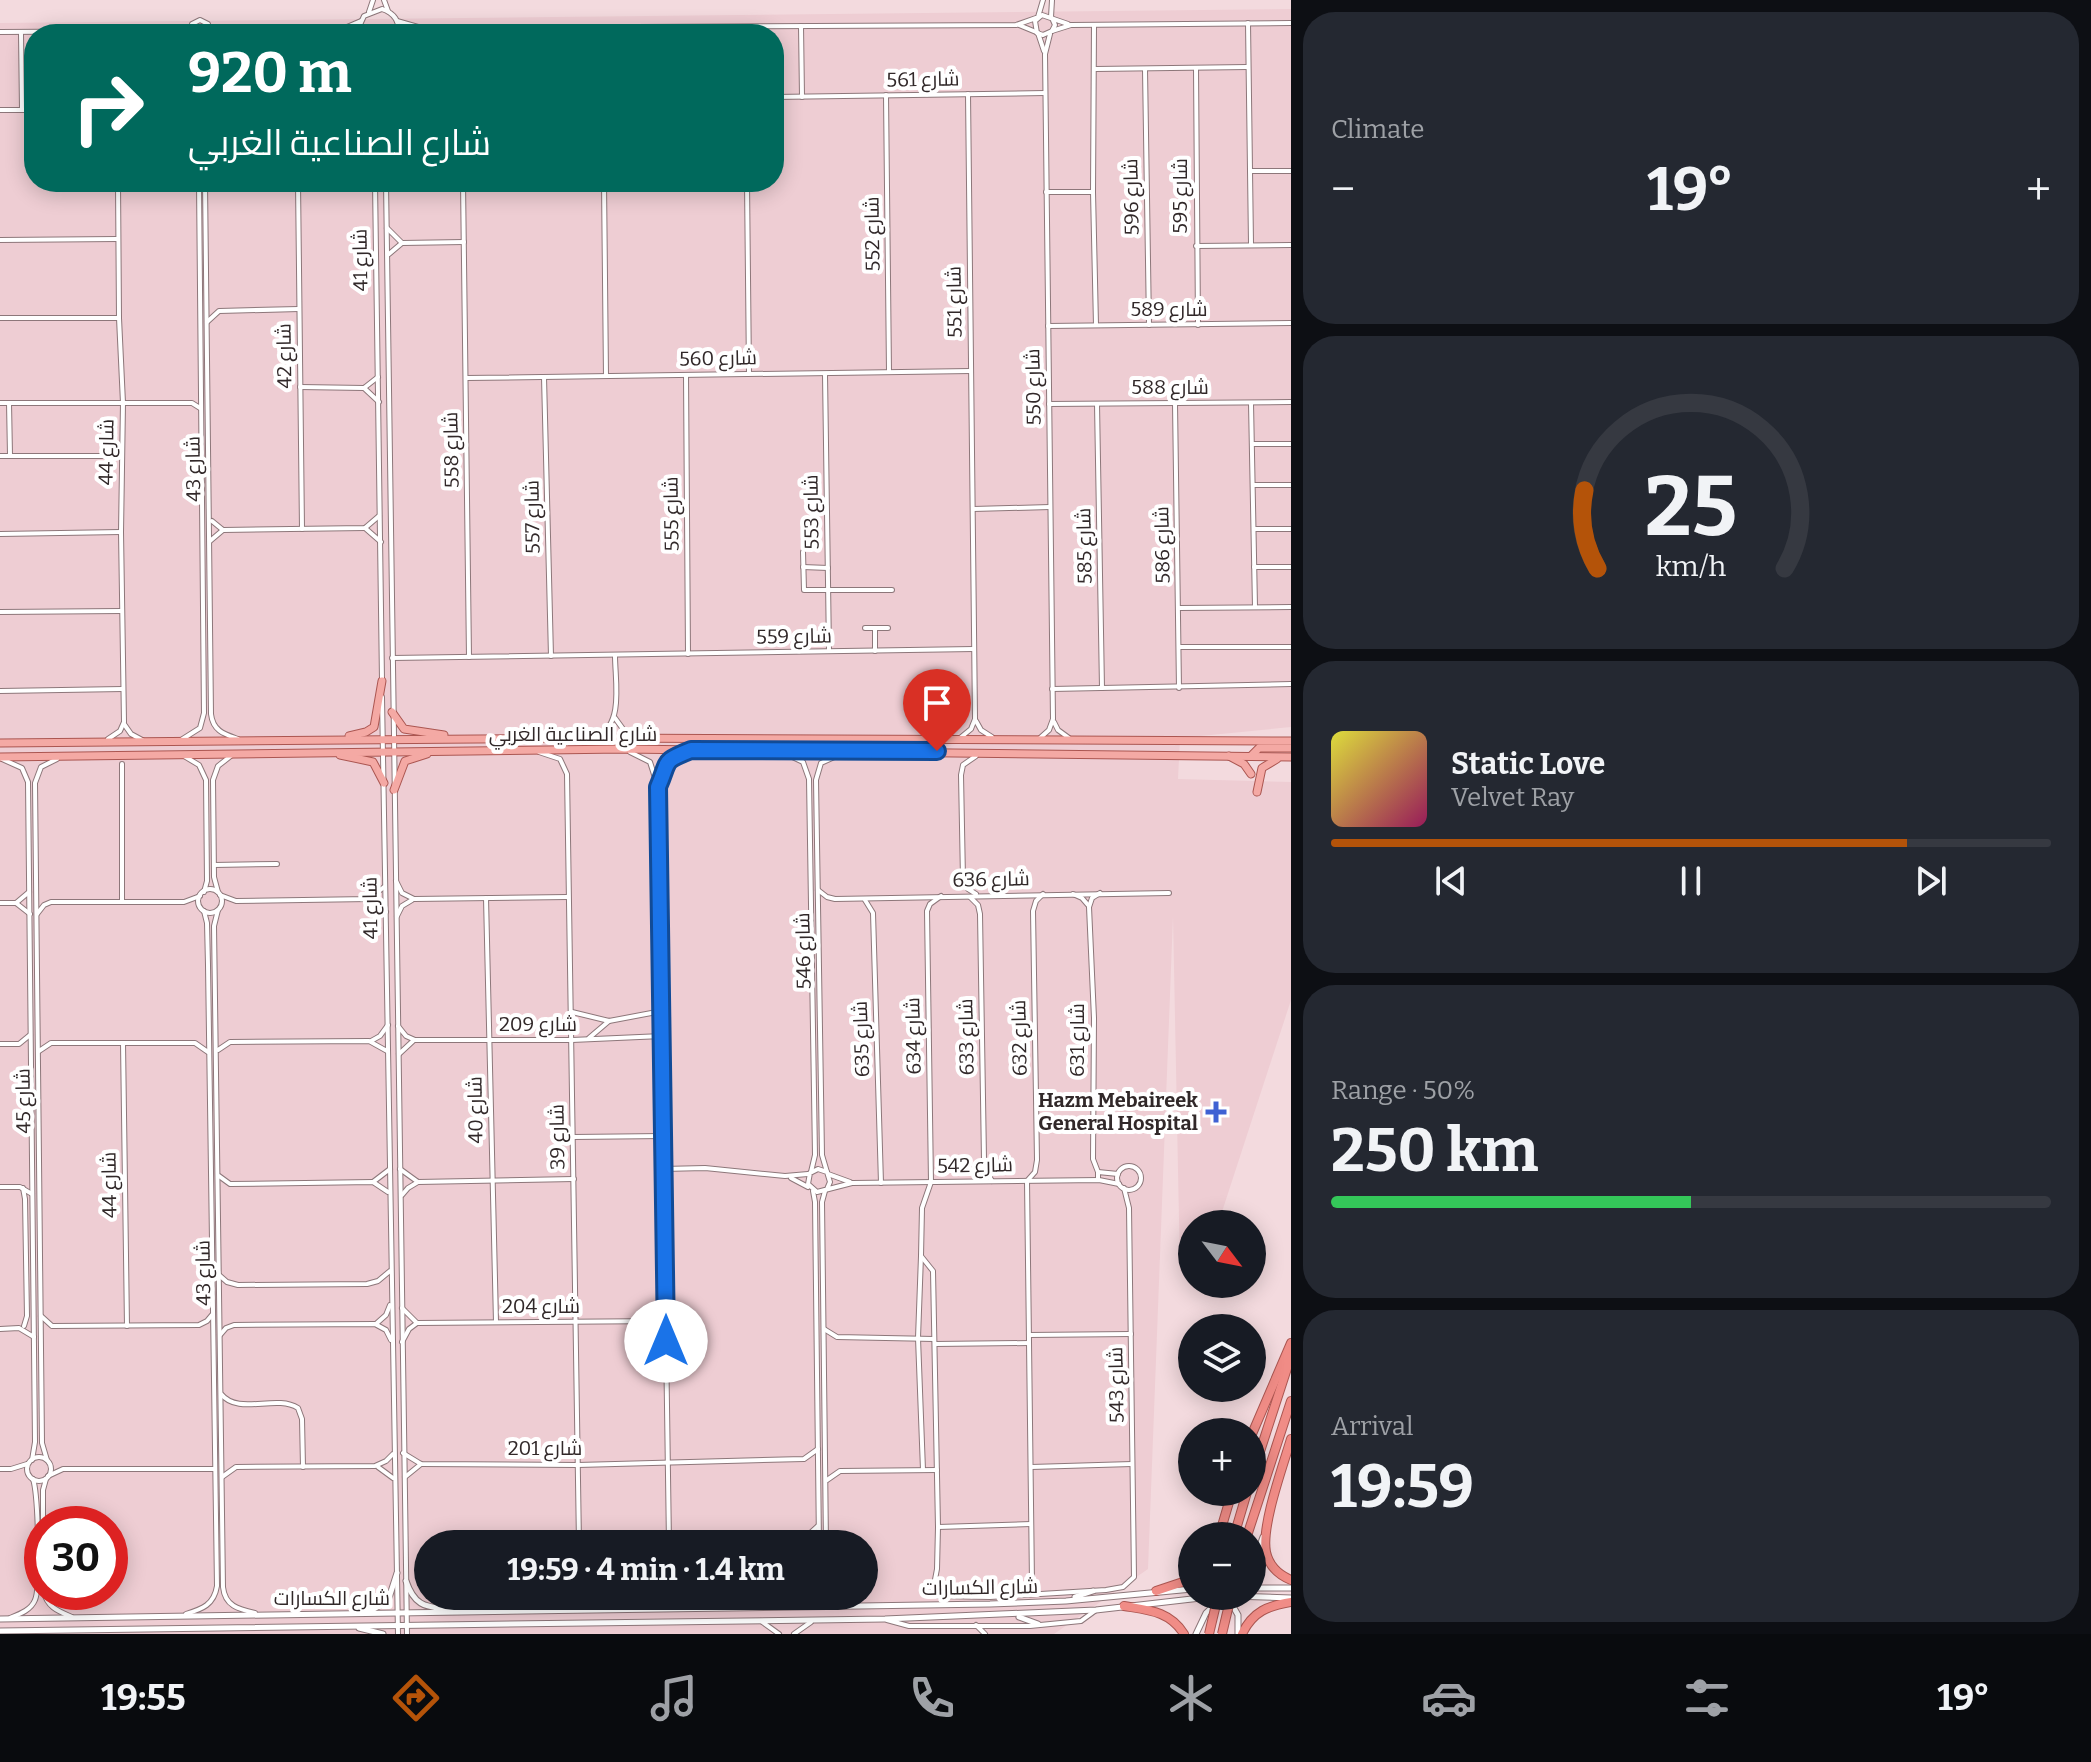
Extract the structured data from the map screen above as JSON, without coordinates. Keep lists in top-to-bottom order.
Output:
{
  "streets": {
    "main road": ["شارع الصناعية الغربي"],
    "street": [
      "شارع 561",
      "شارع 595",
      "شارع 596",
      "شارع 552",
      "شارع 41",
      "شارع 551",
      "شارع 589",
      "شارع 42",
      "شارع 560",
      "شارع 550",
      "شارع 588",
      "شارع 558",
      "شارع 44",
      "شارع 43",
      "شارع 553",
      "شارع 555",
      "شارع 557",
      "شارع 586",
      "شارع 585",
      "شارع 559",
      "شارع 636",
      "شارع 546",
      "شارع 209",
      "شارع 634",
      "شارع 633",
      "شارع 632",
      "شارع 635",
      "شارع 631",
      "شارع 45",
      "شارع 40",
      "شارع 39",
      "شارع 542",
      "شارع 204",
      "شارع 543",
      "شارع 201",
      "شارع الكسارات"
    ]
  },
  "crossings": [
    ["شارع 561", "شارع 552"],
    ["شارع 561", "شارع 551"],
    ["شارع 561", "شارع 550"],
    ["شارع 595", "شارع 589"],
    ["شارع 596", "شارع 589"],
    ["شارع 552", "شارع 560"],
    ["شارع 41", "شارع 43"],
    ["شارع 41", "شارع 559"],
    ["شارع 41", "شارع الصناعية الغربي"],
    ["شارع 41", "شارع الكسارات"],
    ["شارع 551", "شارع 560"],
    ["شارع 551", "شارع 559"],
    ["شارع 589", "شارع 550"],
    ["شارع 560", "شارع 558"],
    ["شارع 560", "شارع 553"],
    ["شارع 560", "شارع 555"],
    ["شارع 560", "شارع 557"],
    ["شارع 550", "شارع 588"],
    ["شارع 588", "شارع 586"],
    ["شارع 588", "شارع 585"],
    ["شارع 558", "شارع 559"],
    ["شارع 43", "شارع الصناعية الغربي"],
    ["شارع 43", "شارع الكسارات"],
    ["شارع 553", "شارع 559"],
    ["شارع 555", "شارع 559"],
    ["شارع 557", "شارع 559"],
    ["شارع الصناعية الغربي", "شارع 546"],
    ["شارع الصناعية الغربي", "شارع 45"],
    ["شارع الصناعية الغربي", "شارع 39"],
    ["شارع 636", "شارع 546"],
    ["شارع 636", "شارع 634"],
    ["شارع 636", "شارع 633"],
    ["شارع 636", "شارع 632"],
    ["شارع 636", "شارع 635"],
    ["شارع 546", "شارع 542"],
    ["شارع 209", "شارع 40"],
    ["شارع 209", "شارع 39"],
    ["شارع 634", "شارع 542"],
    ["شارع 633", "شارع 542"],
    ["شارع 632", "شارع 542"],
    ["شارع 635", "شارع 542"],
    ["شارع 40", "شارع 204"],
    ["شارع 39", "شارع 204"],
    ["شارع 39", "شارع 201"],
    ["شارع 542", "شارع 543"],
    ["شارع 543", "شارع الكسارات"]
  ],
  "places": {
    "health": ["Hazm Mebaireek General Hospital"]
  },
  "north": "bottom right",
  "page": {
    "tile": [
      "Climate",
      ["Range · 50%", "250 km"],
      ["Arrival", "19:59"]
    ],
    "turn": ["920 m", "شارع الصناعية الغربي"],
    "heat": ["−", "19°", "+"],
    "song": ["Static Love", "Velvet Ray"],
    "map_buttons": ["+", "−"],
    "limit": "30",
    "trip": "19:59 · 4 min · 1.4 km",
    "tabs": ["19:55", "19°"],
    "gauge": ["25", "km/h"]
  }
}
